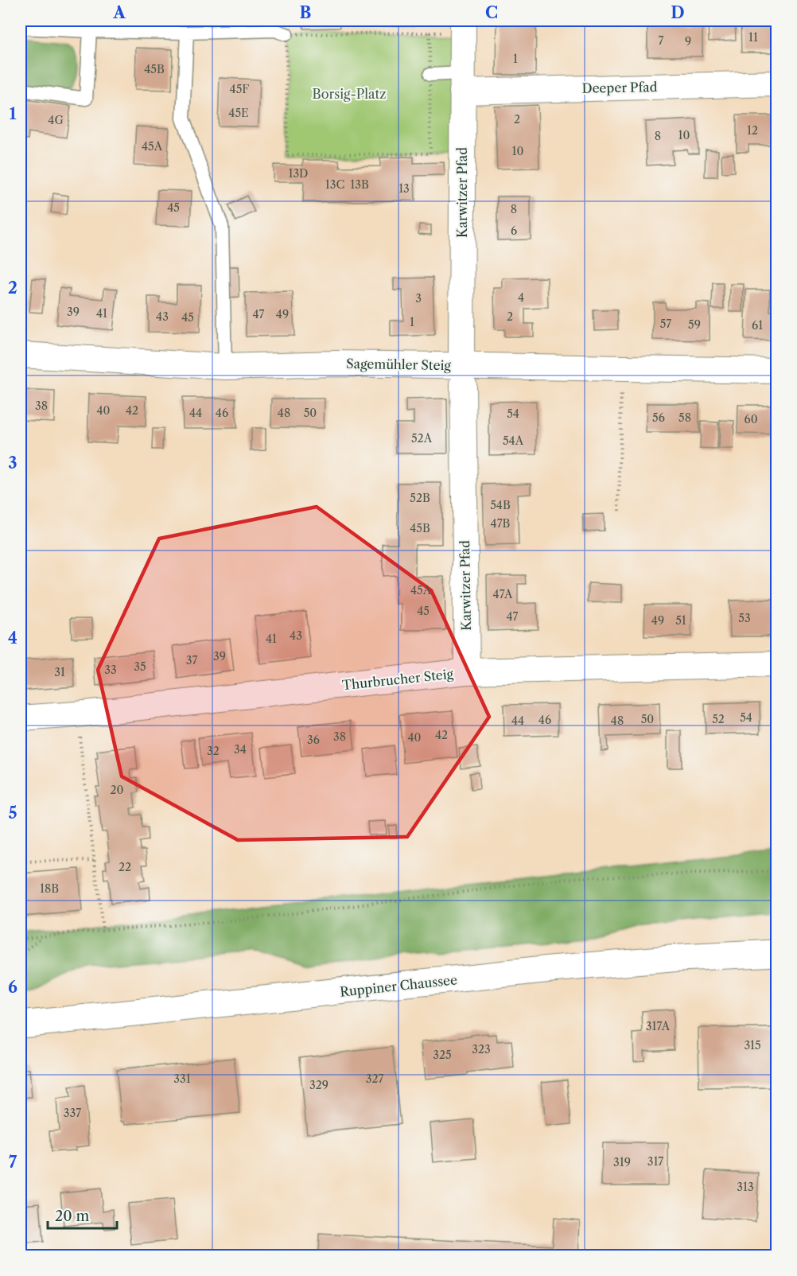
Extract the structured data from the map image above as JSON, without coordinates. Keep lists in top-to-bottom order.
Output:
{
  "streets": {
    "main road": ["Ruppiner Chaussee"],
    "street": [
      "Deeper Pfad",
      "Karwitzer Pfad",
      "Sagemühler Steig",
      "Thurbrucher Steig"
    ]
  },
  "crossings": [
    ["Deeper Pfad", "Karwitzer Pfad"],
    ["Karwitzer Pfad", "Sagemühler Steig"],
    ["Karwitzer Pfad", "Thurbrucher Steig"]
  ],
  "parks": ["Borsig-Platz"],
  "house_numbers": [
    "11",
    "7",
    "9",
    "1",
    "45B",
    "45F",
    "45E",
    "2",
    "4G",
    "12",
    "10",
    "8",
    "45A",
    "10",
    "13D",
    "13C",
    "13B",
    "13",
    "45",
    "8",
    "6",
    "4",
    "3",
    "39",
    "41",
    "47",
    "49",
    "43",
    "2",
    "45",
    "1",
    "57",
    "59",
    "61",
    "38",
    "40",
    "42",
    "44",
    "46",
    "48",
    "50",
    "54",
    "56",
    "58",
    "60",
    "52A",
    "54A",
    "52B",
    "54B",
    "47B",
    "45B",
    "45A",
    "47A",
    "45",
    "47",
    "53",
    "49",
    "51",
    "43",
    "41",
    "39",
    "37",
    "35",
    "33",
    "31",
    "54",
    "50",
    "52",
    "46",
    "44",
    "48",
    "42",
    "38",
    "40",
    "36",
    "34",
    "32",
    "20",
    "22",
    "18B",
    "317A",
    "315",
    "323",
    "325",
    "331",
    "327",
    "329",
    "337",
    "317",
    "319",
    "313"
  ],
  "scale_bar": "20 m",
  "grid": {
    "columns": [
      "A",
      "B",
      "C",
      "D"
    ],
    "rows": [
      "1",
      "2",
      "3",
      "4",
      "5",
      "6",
      "7"
    ]
  }
}
